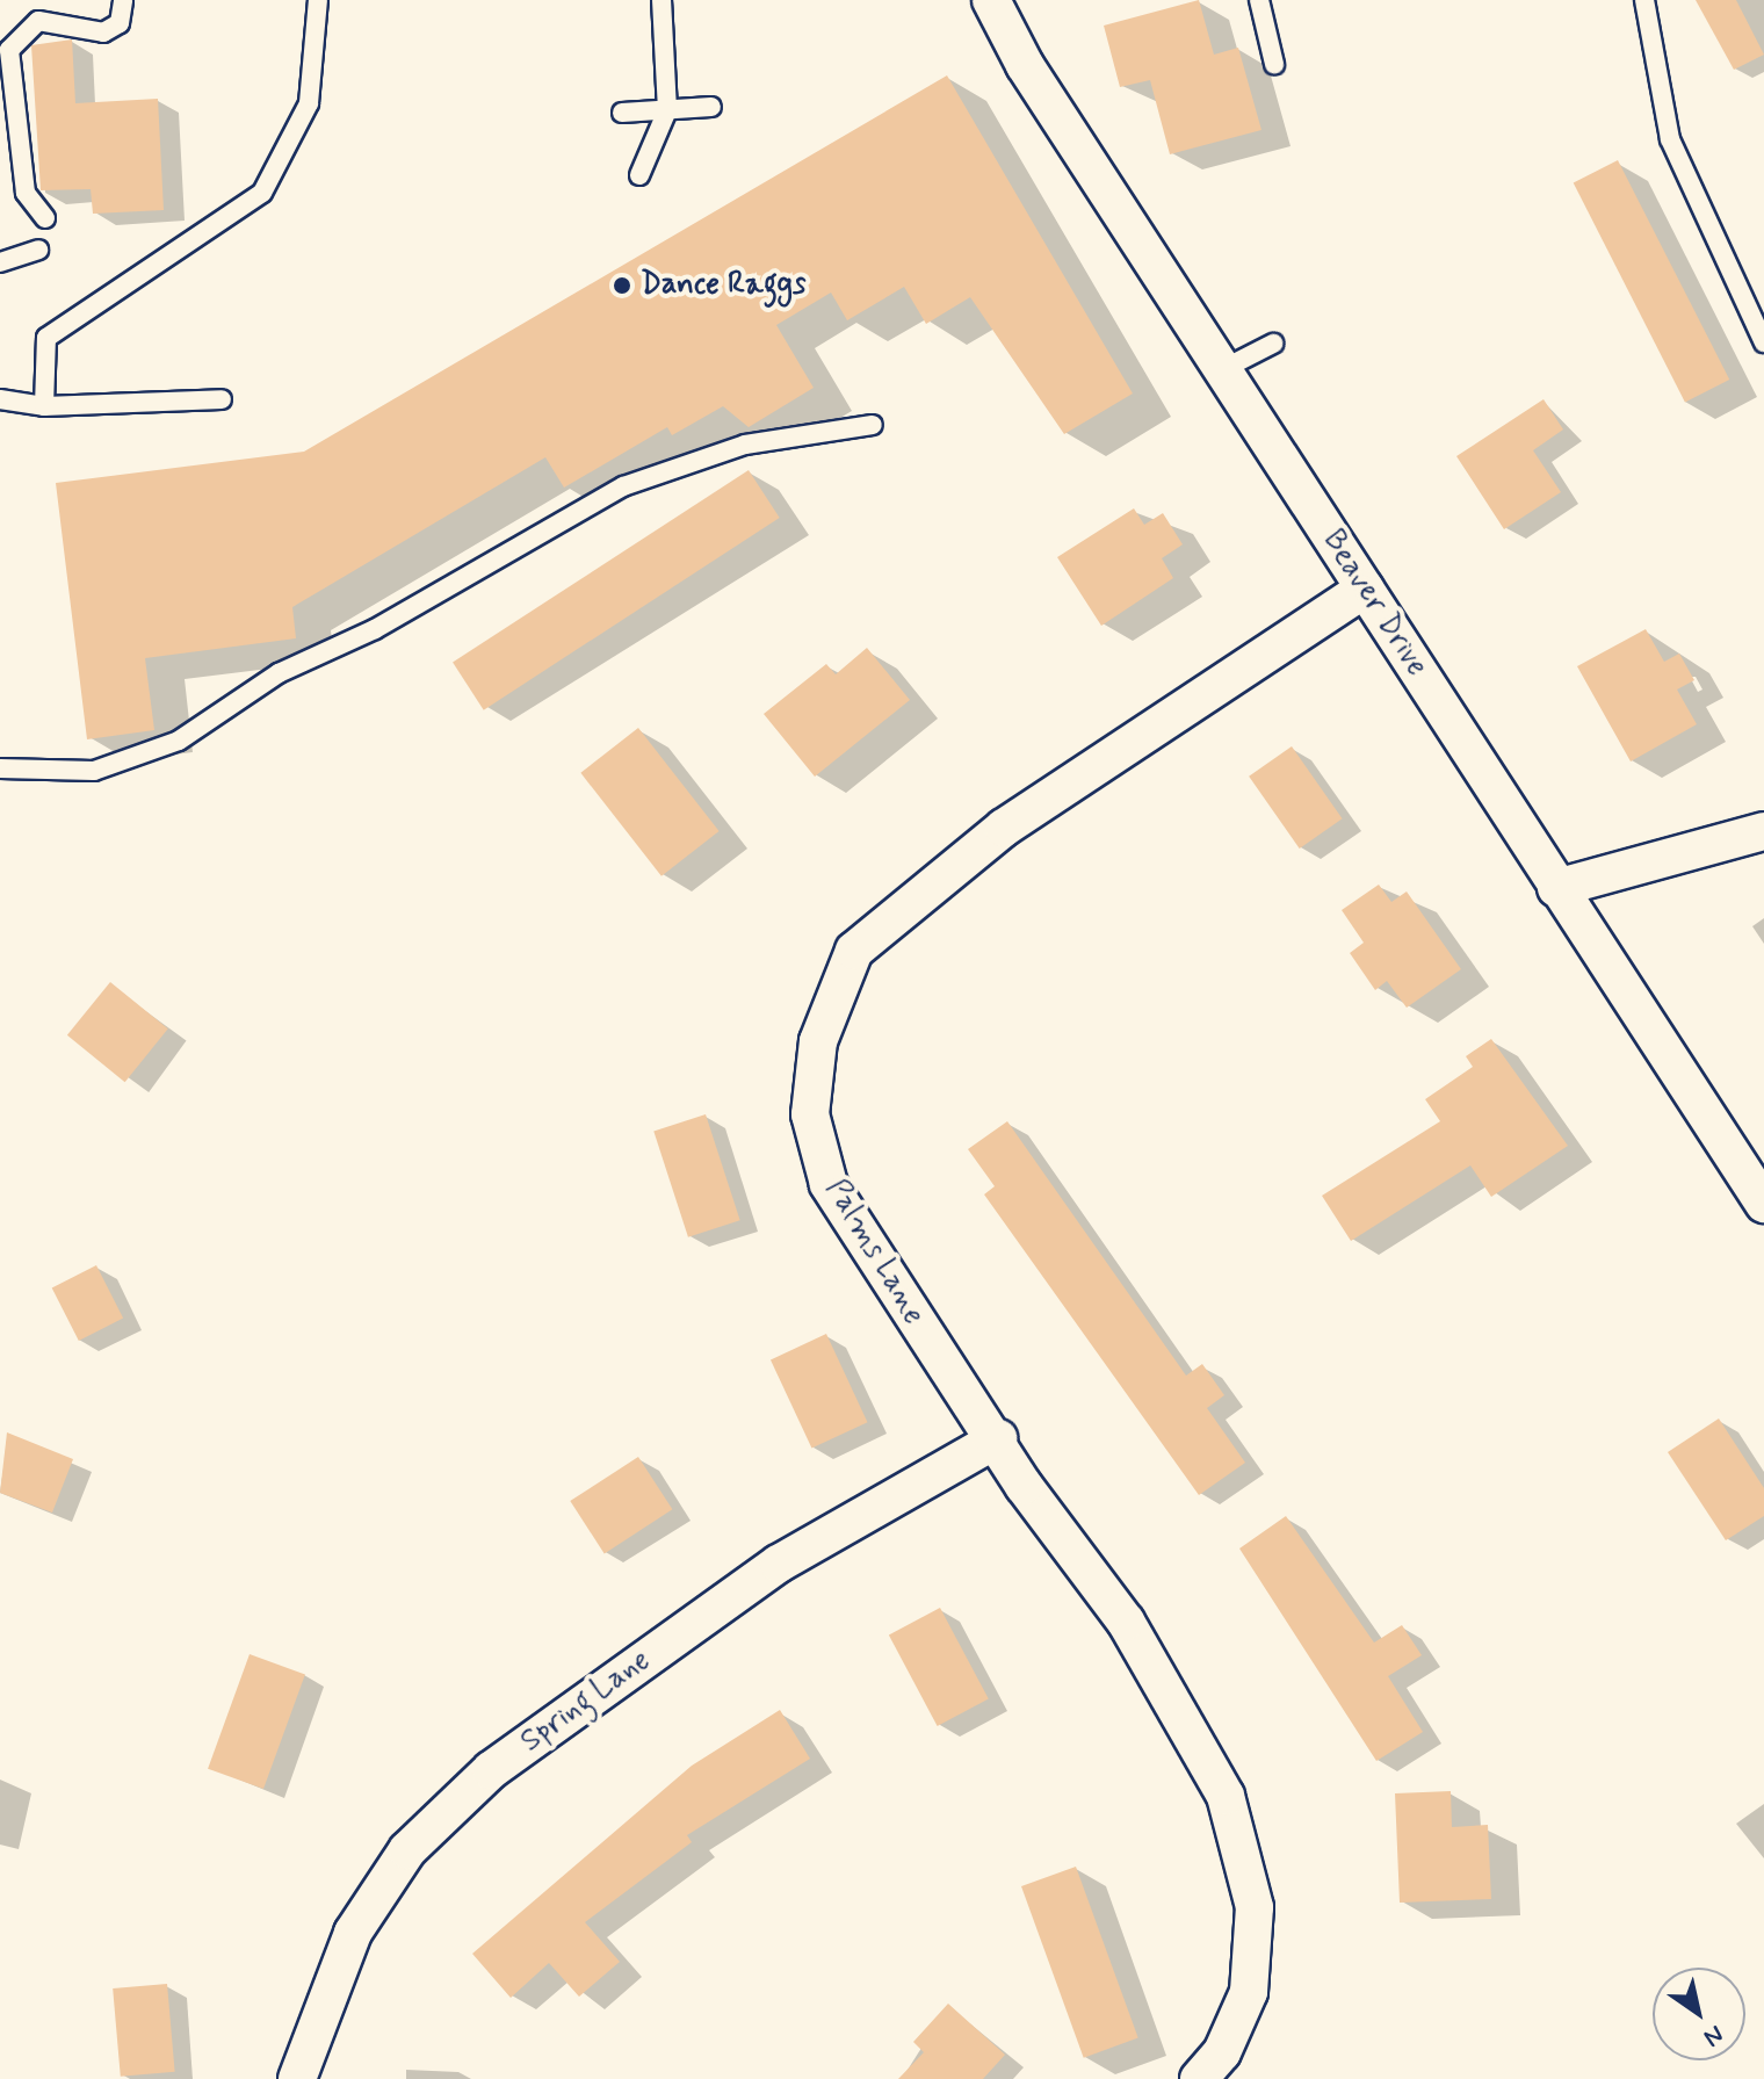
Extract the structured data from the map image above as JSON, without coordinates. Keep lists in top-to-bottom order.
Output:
{
  "streets": {
    "street": ["Beaver Drive", "Palms Lane", "Spring Lane"]
  },
  "crossings": [
    ["Beaver Drive", "Palms Lane"],
    ["Palms Lane", "Spring Lane"]
  ],
  "places": ["Dance Raggs"],
  "north": "bottom right"
}
